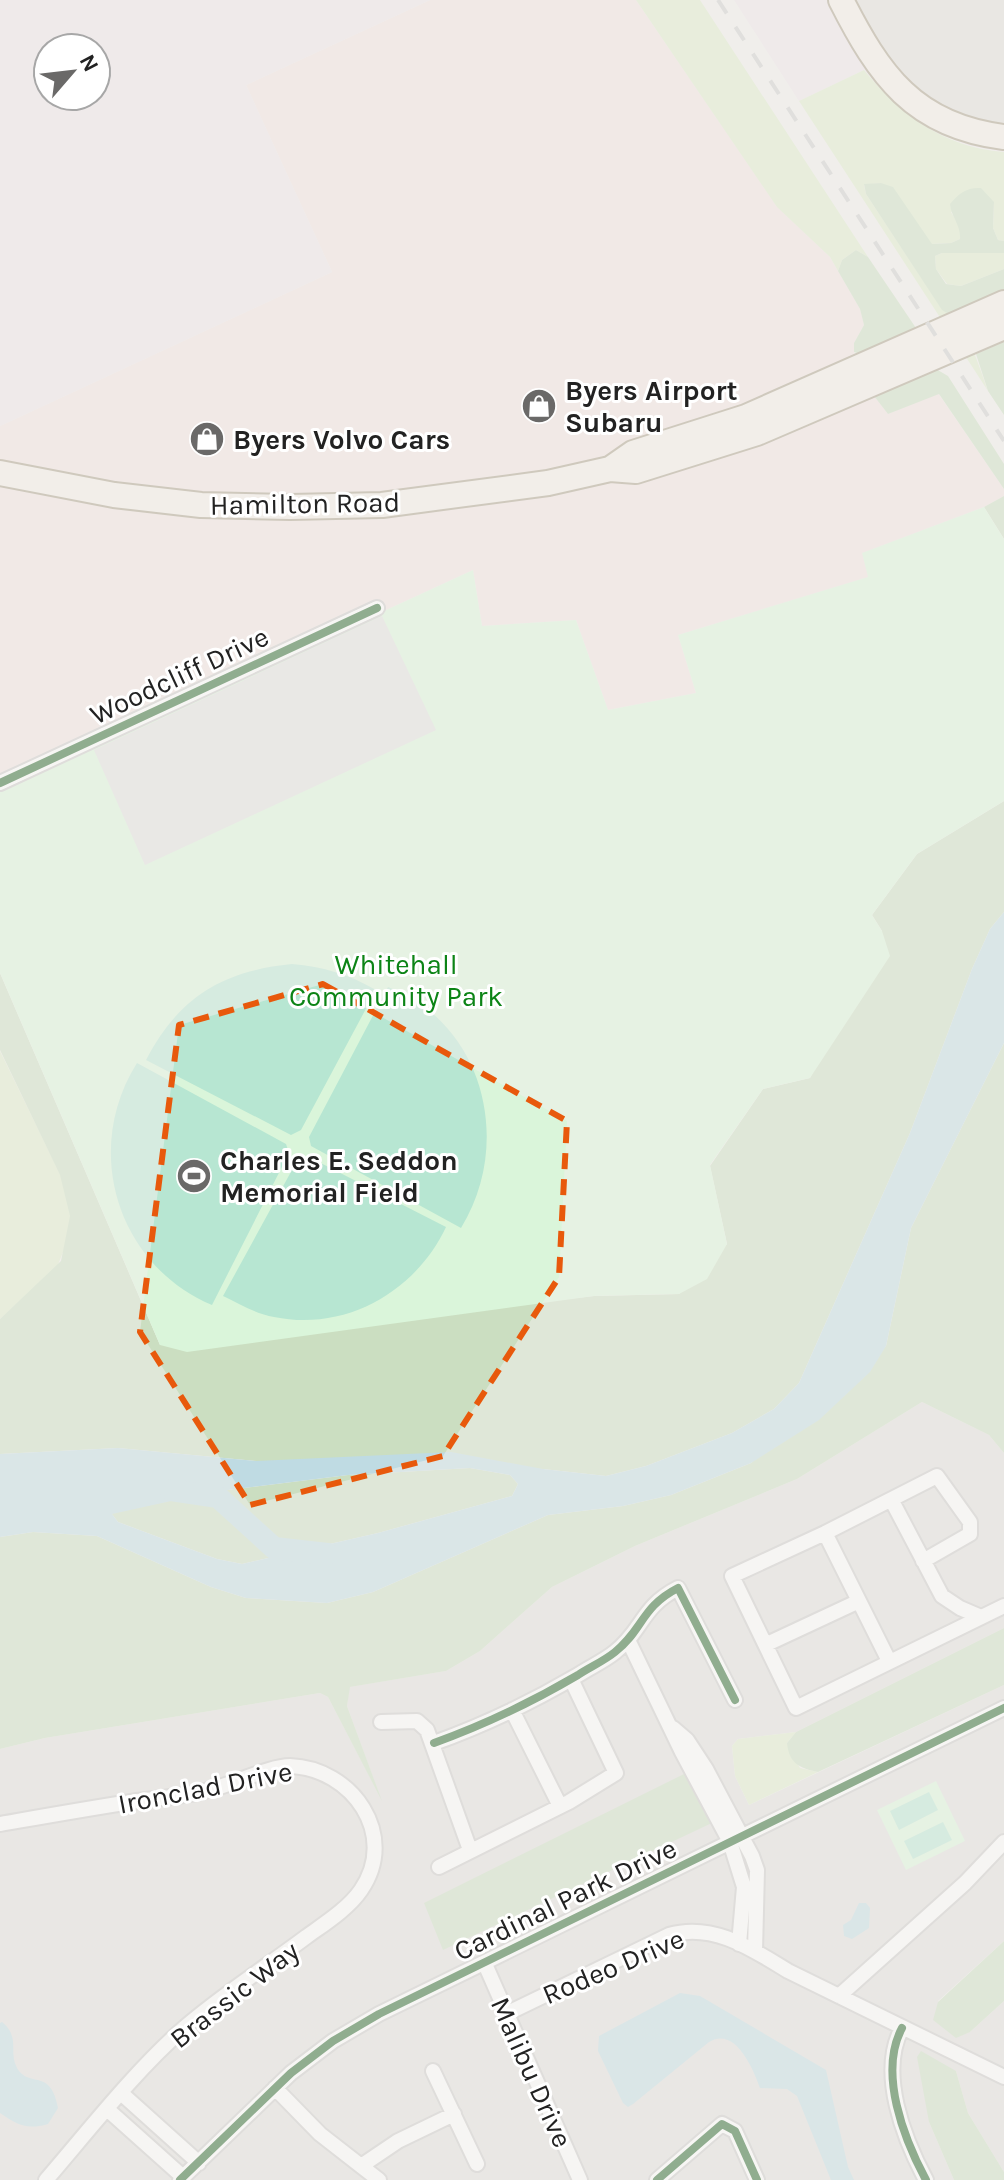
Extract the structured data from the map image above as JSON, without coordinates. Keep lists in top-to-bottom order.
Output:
{
  "streets": {
    "main road": ["Hamilton Road"],
    "street": [
      "Woodcliff Drive",
      "Ironclad Drive",
      "Cardinal Park Drive",
      "Rodeo Drive",
      "Brassic Way",
      "Malibu Drive"
    ]
  },
  "crossings": [
    ["Ironclad Drive", "Brassic Way"],
    ["Cardinal Park Drive", "Malibu Drive"],
    ["Rodeo Drive", "Malibu Drive"]
  ],
  "parks": ["Whitehall Community Park"],
  "places": {
    "shop": ["Byers Airport Subaru", "Byers Volvo Cars"],
    "sports": ["Charles E. Seddon Memorial Field"]
  },
  "north": "top right"
}
